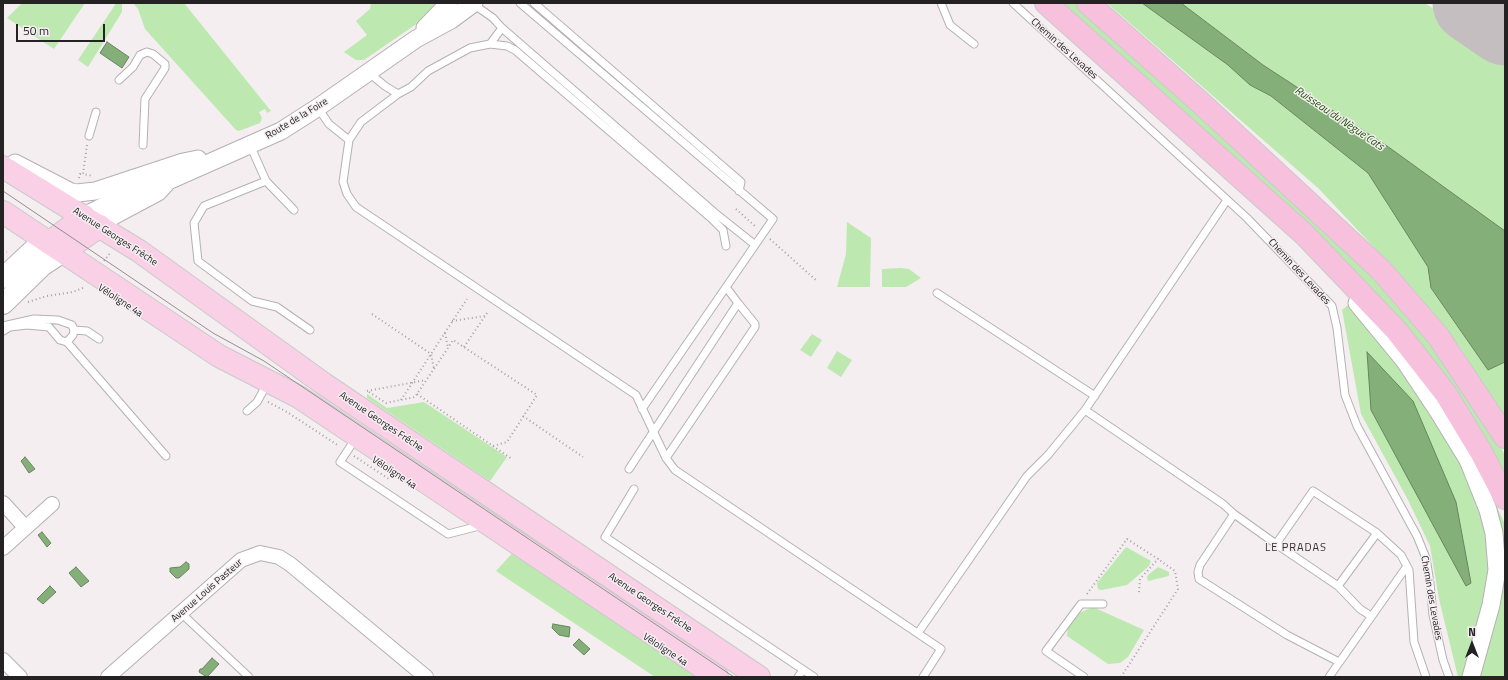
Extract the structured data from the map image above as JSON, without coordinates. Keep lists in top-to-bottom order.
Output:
{
  "streets": {
    "main road": ["Avenue Georges Frêche"],
    "street": ["Route de la Foire", "Avenue Louis Pasteur"],
    "lane": ["Chemin des Levades"],
    "path": ["Véloligne 4a"]
  },
  "crossings": [
    ["Route de la Foire", "Avenue Georges Frêche"]
  ],
  "districts": ["LE PRADAS"],
  "water": ["Ruisseau du Nègue Cats"],
  "scale_bar": "50 m",
  "north": "top"
}
